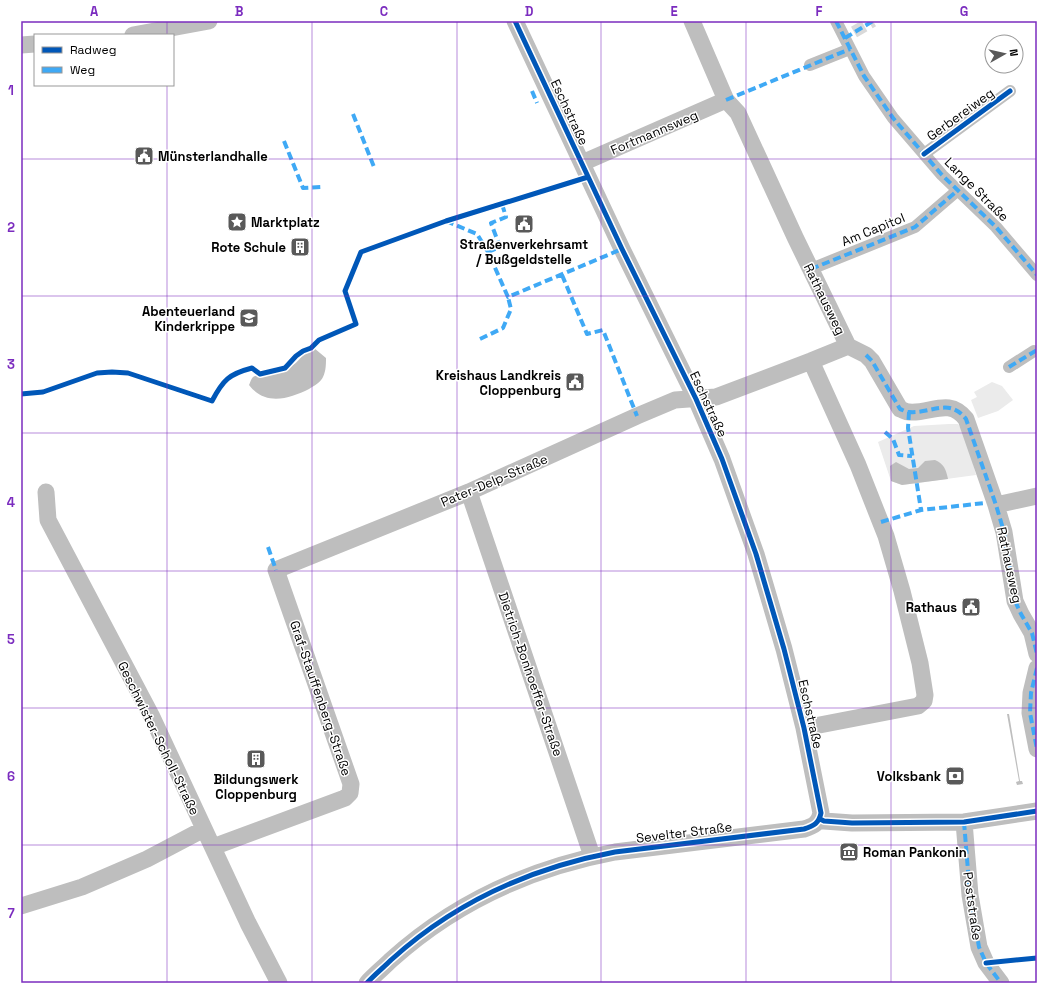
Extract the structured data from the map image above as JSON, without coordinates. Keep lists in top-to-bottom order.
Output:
{
  "streets": {
    "street": [
      "Eschstraße",
      "Gerbereiweg",
      "Fortmannsweg",
      "Lange Straße",
      "Am Capitol",
      "Rathausweg",
      "Pater-Delp-Straße",
      "Dietrich-Bonhoeffer-Straße",
      "Graf-Stauffenberg-Straße",
      "Geschwister-Scholl-Straße",
      "Sevelter Straße",
      "Poststraße"
    ]
  },
  "crossings": [
    ["Eschstraße", "Fortmannsweg"],
    ["Eschstraße", "Pater-Delp-Straße"],
    ["Eschstraße", "Sevelter Straße"],
    ["Gerbereiweg", "Lange Straße"],
    ["Fortmannsweg", "Rathausweg"],
    ["Lange Straße", "Am Capitol"],
    ["Am Capitol", "Rathausweg"],
    ["Rathausweg", "Pater-Delp-Straße"],
    ["Pater-Delp-Straße", "Dietrich-Bonhoeffer-Straße"],
    ["Pater-Delp-Straße", "Graf-Stauffenberg-Straße"],
    ["Dietrich-Bonhoeffer-Straße", "Sevelter Straße"],
    ["Graf-Stauffenberg-Straße", "Geschwister-Scholl-Straße"]
  ],
  "places": {
    "public building": [
      "Münsterlandhalle",
      "Straßenverkehrsamt / Bußgeldstelle",
      "Kreishaus Landkreis Cloppenburg",
      "Rathaus"
    ],
    "place": ["Marktplatz"],
    "building": ["Rote Schule", "Bildungswerk Cloppenburg"],
    "school or university": ["Abenteuerland Kinderkrippe"],
    "bank": ["Volksbank"],
    "museum": ["Roman Pankonin"]
  },
  "legend": ["Radweg", "Weg"],
  "north": "right",
  "grid": {
    "columns": [
      "A",
      "B",
      "C",
      "D",
      "E",
      "F",
      "G"
    ],
    "rows": [
      "1",
      "2",
      "3",
      "4",
      "5",
      "6",
      "7"
    ]
  }
}
